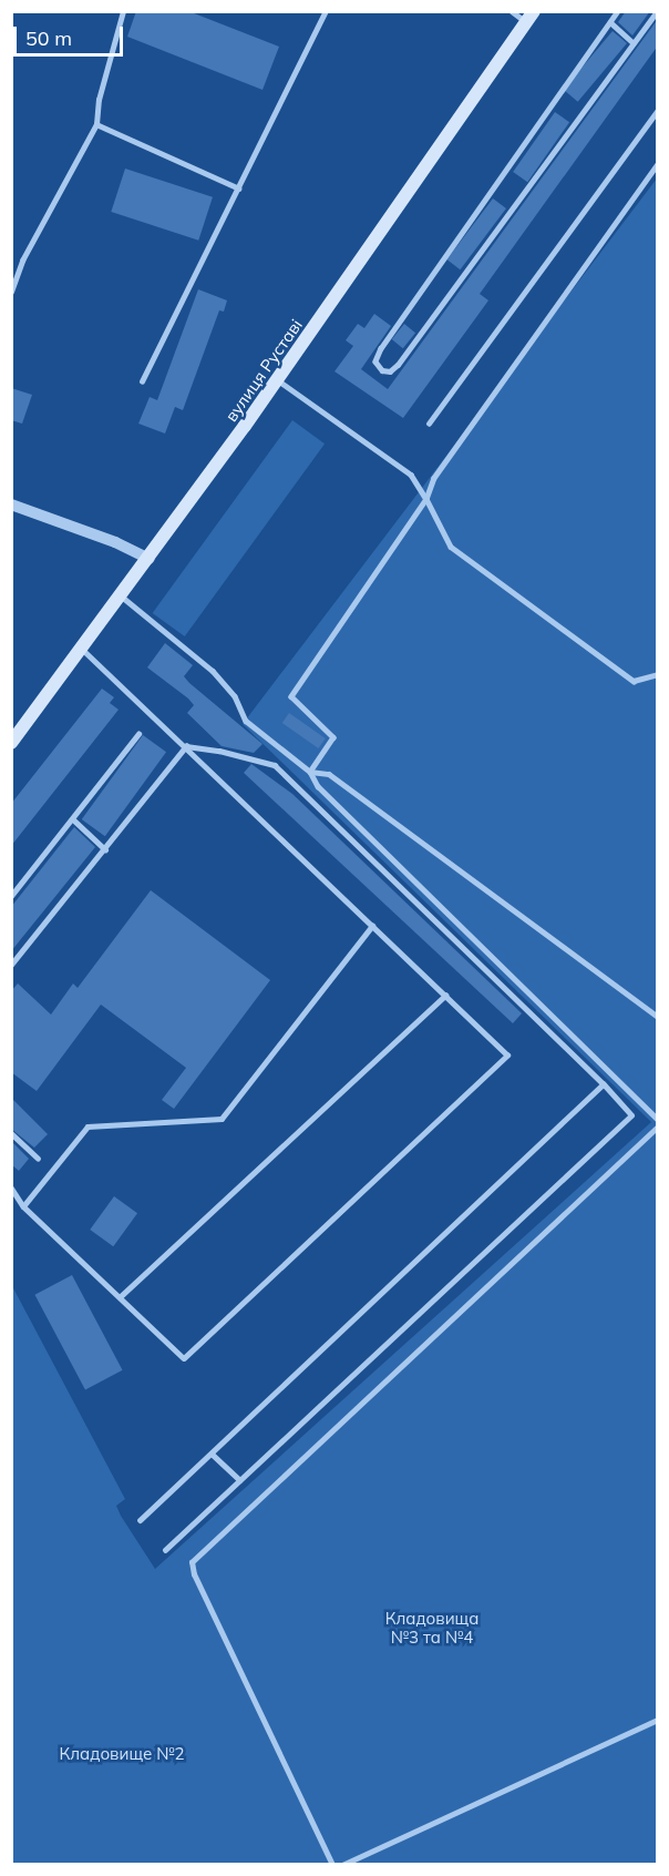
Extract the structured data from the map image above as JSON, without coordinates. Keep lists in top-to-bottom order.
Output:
{
  "streets": {
    "main road": ["вулиця Руставі"]
  },
  "parks": ["Кладовища №3 та №4", "Кладовище №2"],
  "scale_bar": "50 m"
}
